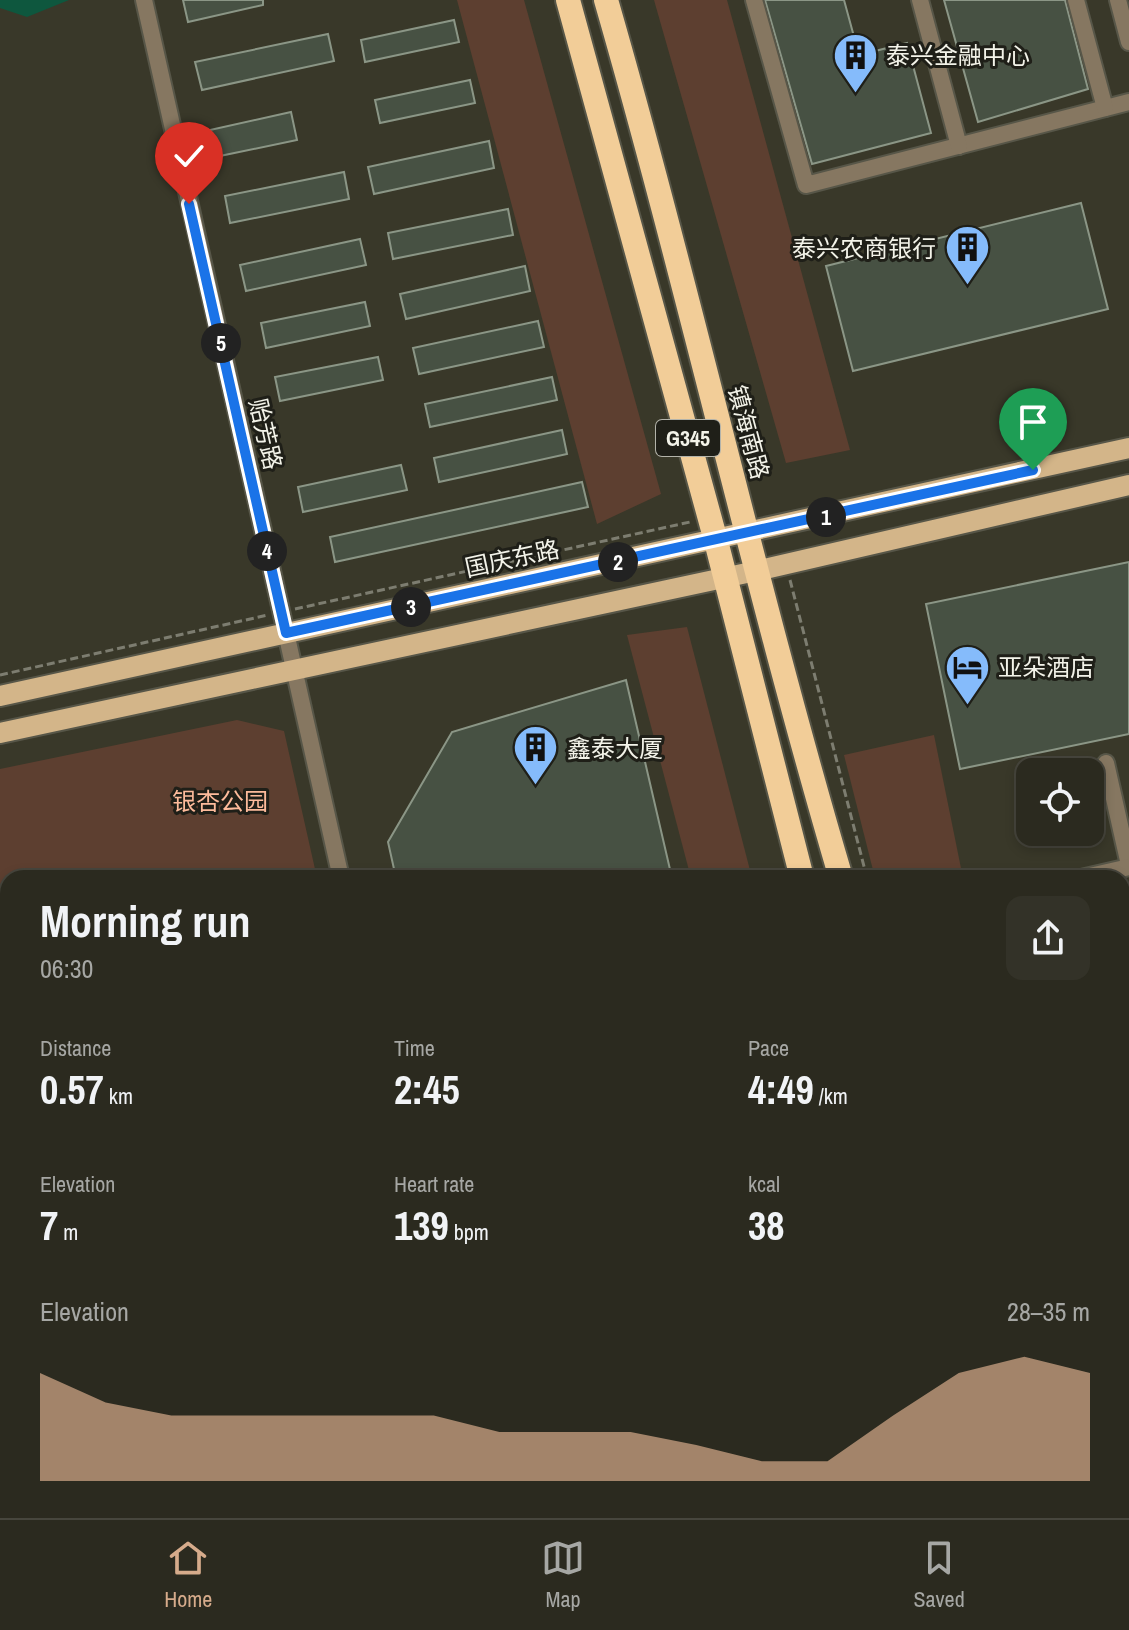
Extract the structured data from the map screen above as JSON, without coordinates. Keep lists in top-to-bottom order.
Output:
{
  "streets": {
    "highway": ["镇海南路", "G345"],
    "main road": ["国庆东路"],
    "street": ["贻芳路"]
  },
  "crossings": [
    ["镇海南路", "国庆东路"],
    ["贻芳路", "国庆东路"],
    ["G345", "国庆东路"]
  ],
  "parks": ["银杏公园"],
  "places": {
    "building": ["泰兴金融中心", "泰兴农商银行", "鑫泰大厦"],
    "hotel": ["亚朵酒店"]
  },
  "page": {
    "pins": [
      "5",
      "1",
      "4",
      "2",
      "3"
    ],
    "heading": ["Morning run", "06:30"],
    "stats": [
      ["Distance", "0.57 km"],
      ["Time", "2:45"],
      ["Pace", "4:49 /km"],
      ["Elevation", "7 m"],
      ["Heart rate", "139 bpm"],
      ["kcal", "38"]
    ],
    "chart": ["Elevation", "28–35 m"],
    "tabs": ["Home", "Map", "Saved"]
  }
}
